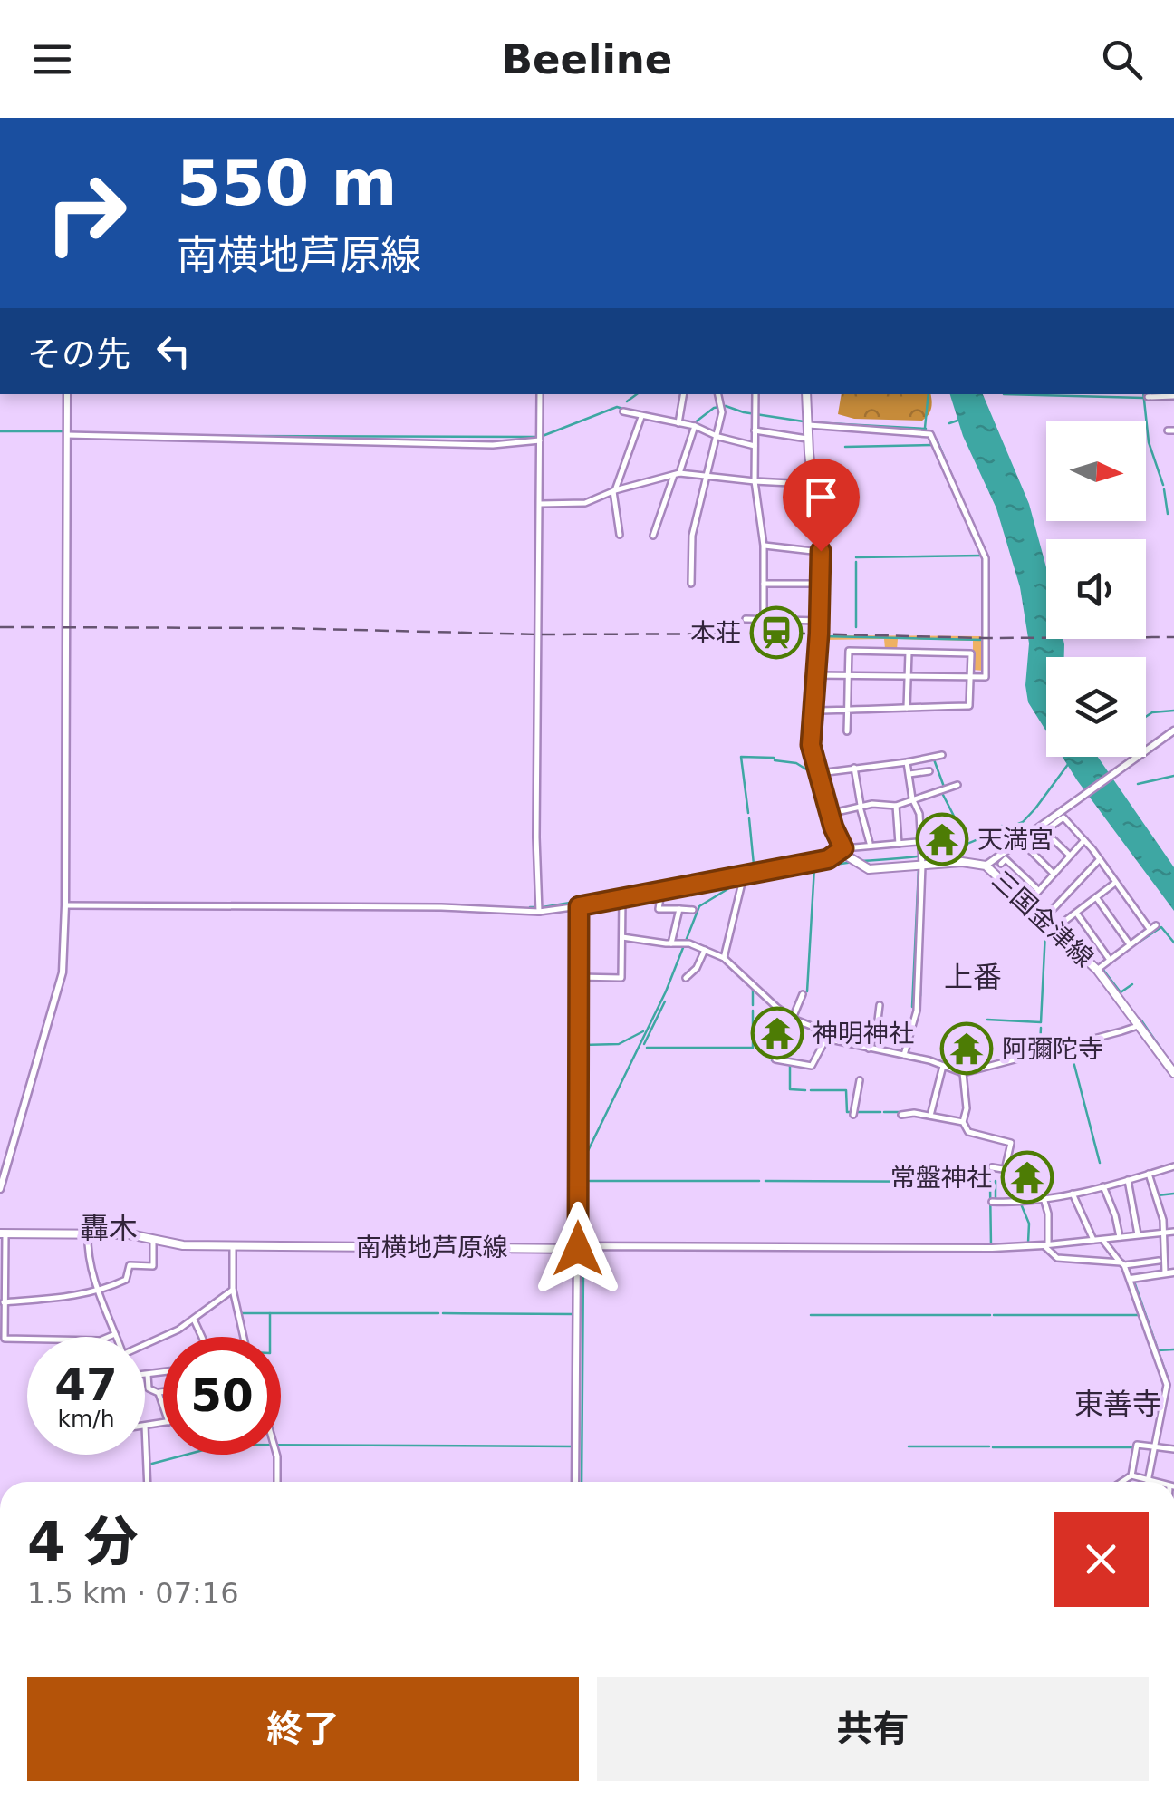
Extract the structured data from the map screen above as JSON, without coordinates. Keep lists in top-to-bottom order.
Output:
{
  "streets": {
    "main road": ["三国金津線", "南横地芦原線"]
  },
  "districts": ["上番", "轟木", "東善寺"],
  "places": {
    "station": ["本荘"],
    "temple": [
      "天満宮",
      "神明神社",
      "阿彌陀寺",
      "常盤神社"
    ]
  },
  "north": "right",
  "page": {
    "header": "Beeline",
    "turn": ["550 m", "南横地芦原線"],
    "then": "その先",
    "speed": "47 km/h",
    "limit": "50",
    "heading": ["4 分", "1.5 km · 07:16"],
    "buttons": ["終了", "共有"]
  }
}
